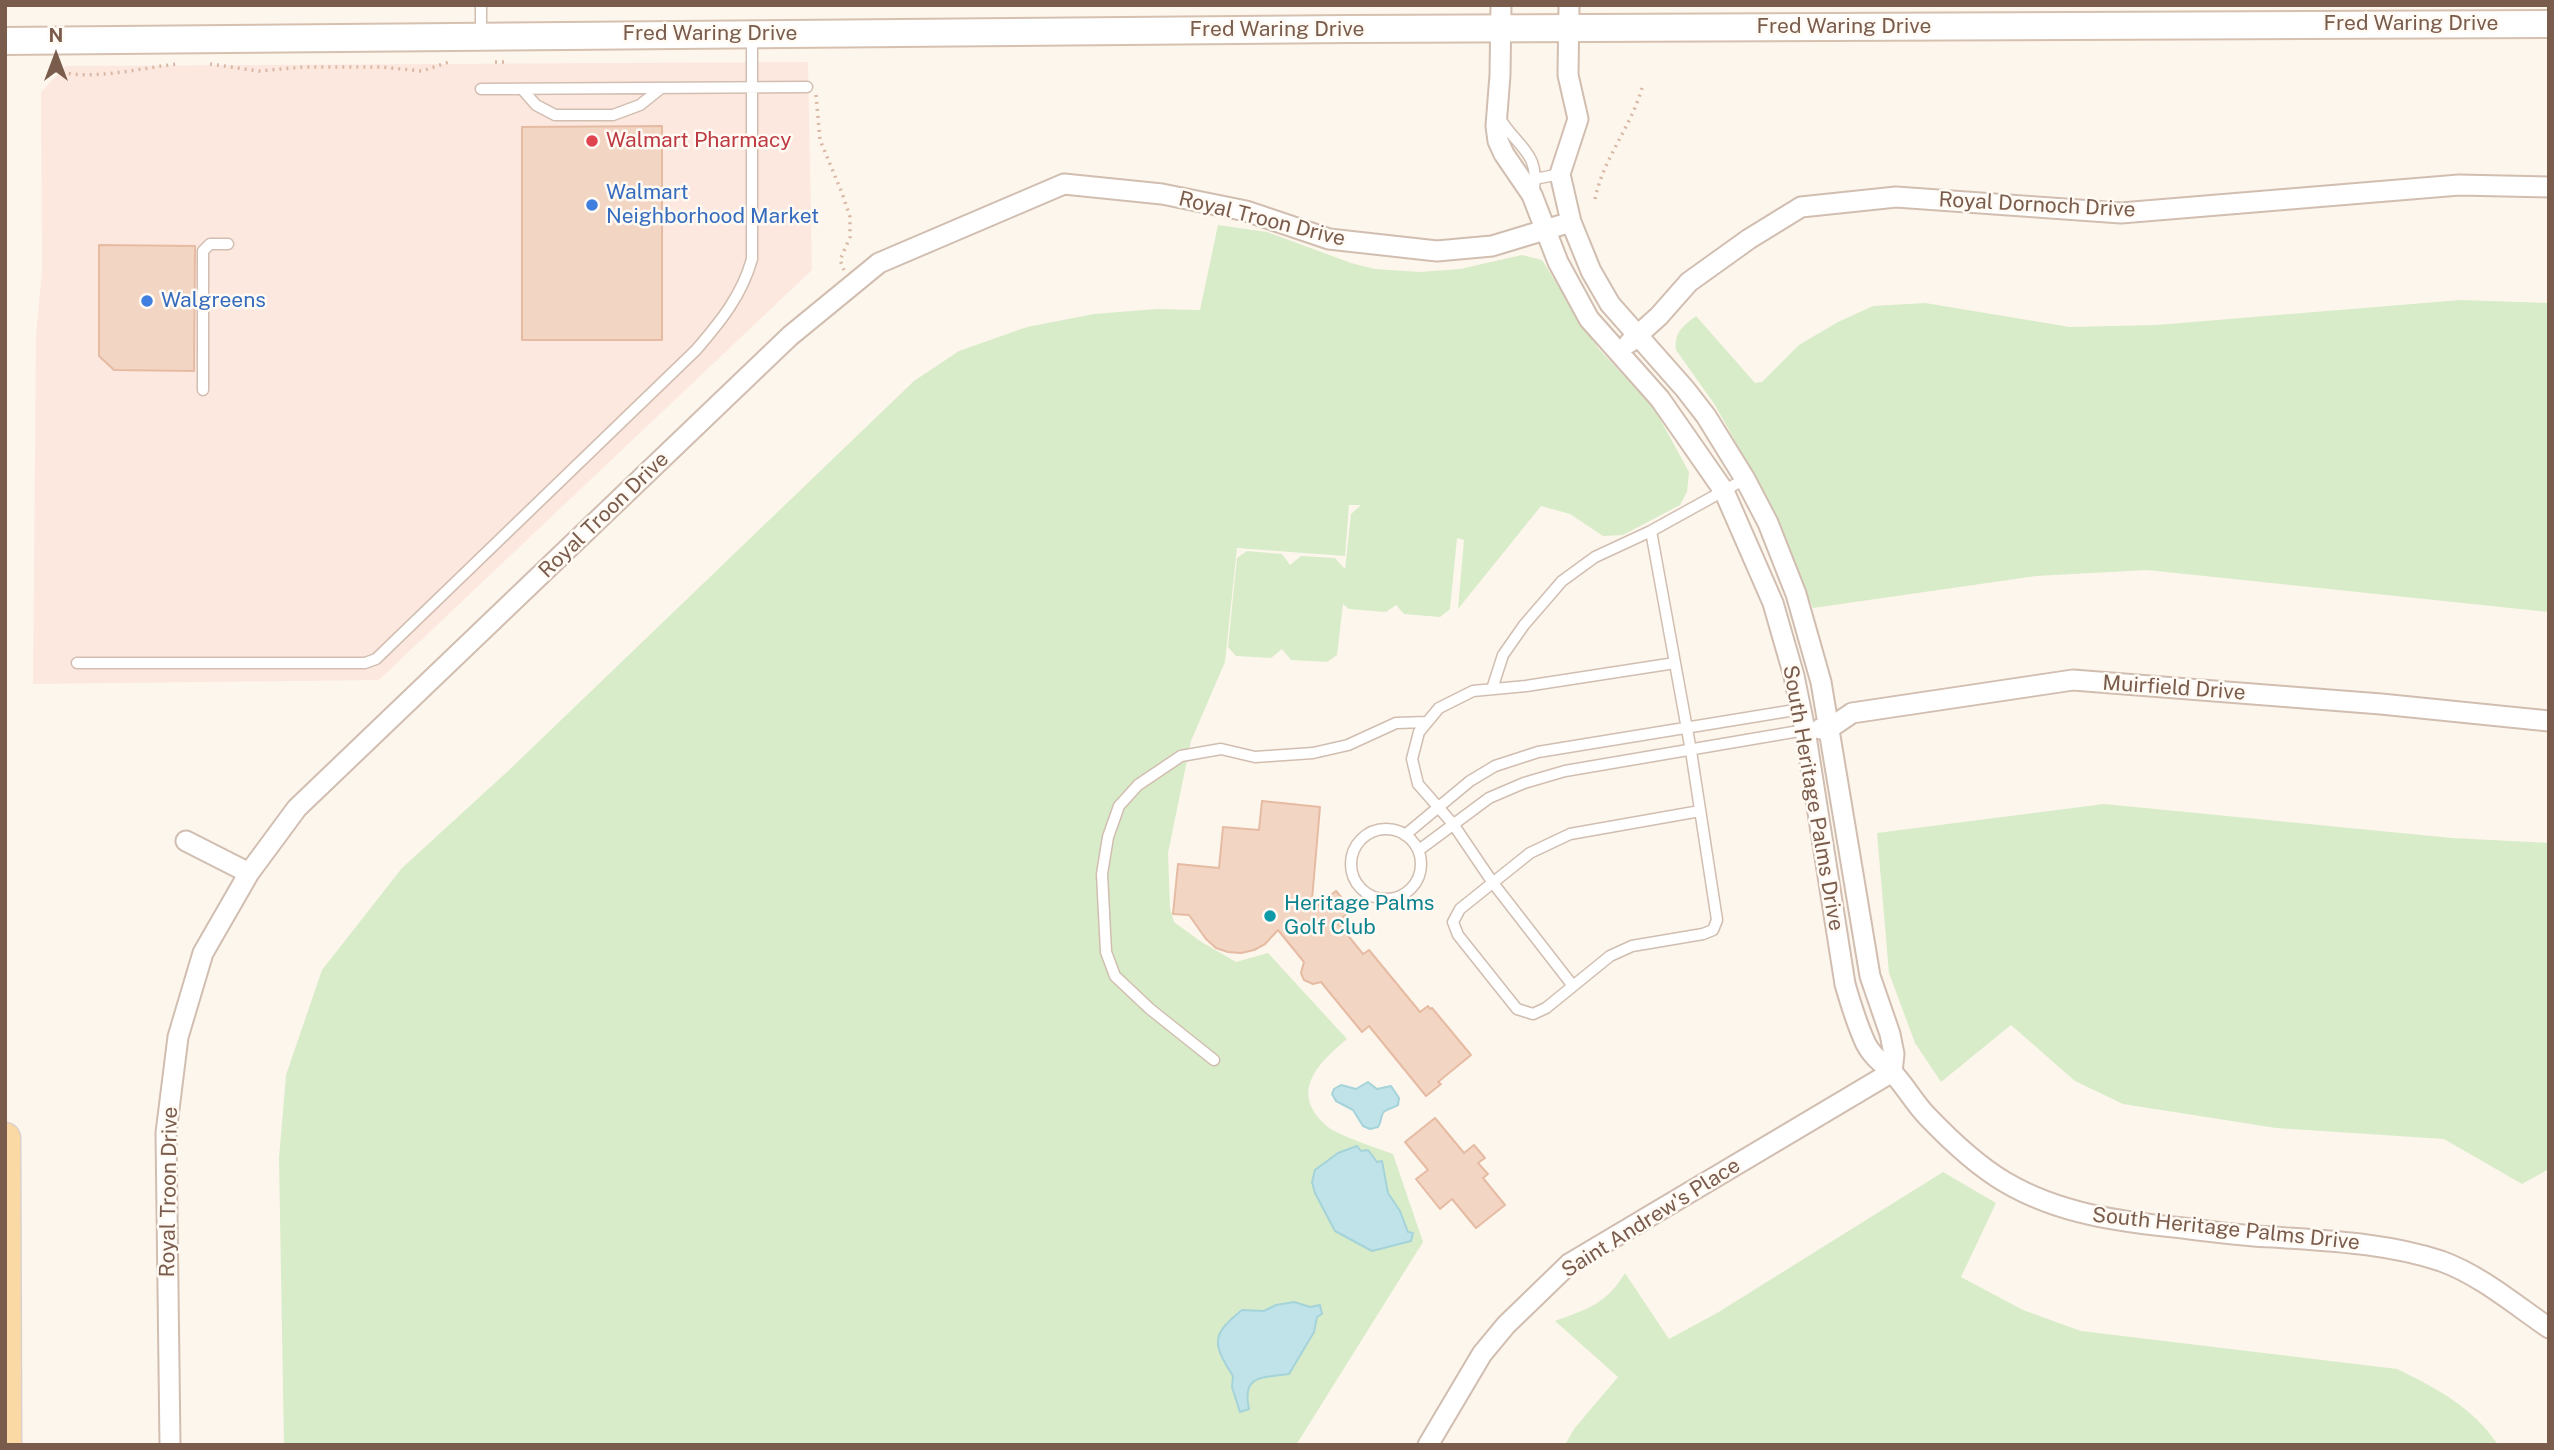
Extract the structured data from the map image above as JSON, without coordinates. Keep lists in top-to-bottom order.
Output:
{
  "streets": {
    "main road": ["Fred Waring Drive"],
    "street": [
      "Royal Dornoch Drive",
      "Royal Troon Drive",
      "Muirfield Drive",
      "South Heritage Palms Drive",
      "Saint Andrew's Place"
    ]
  },
  "crossings": [
    ["Fred Waring Drive", "South Heritage Palms Drive"],
    ["Royal Dornoch Drive", "South Heritage Palms Drive"],
    ["Royal Troon Drive", "South Heritage Palms Drive"],
    ["Muirfield Drive", "South Heritage Palms Drive"],
    ["South Heritage Palms Drive", "Saint Andrew's Place"]
  ],
  "places": [
    "Walmart Pharmacy",
    "Walmart Neighborhood Market",
    "Walgreens",
    "Heritage Palms Golf Club"
  ],
  "north": "top"
}
